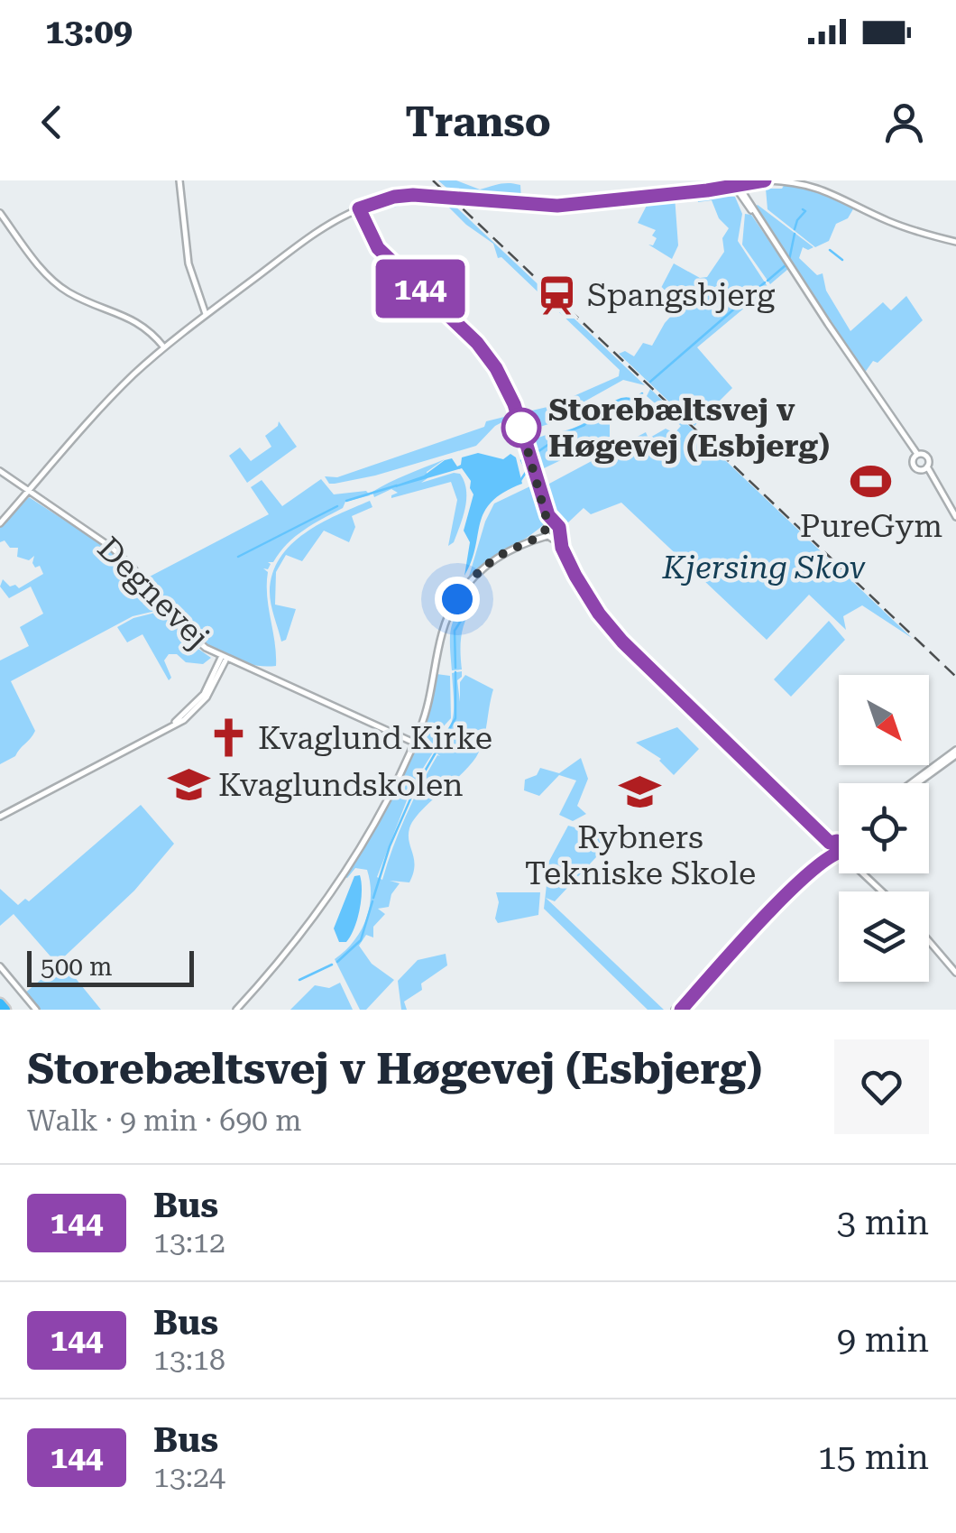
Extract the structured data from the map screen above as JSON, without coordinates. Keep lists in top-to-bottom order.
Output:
{
  "streets": {
    "street": ["Degnevej"]
  },
  "parks": ["Kjersing Skov"],
  "places": {
    "station": ["Spangsbjerg"],
    "other": ["Storebæltsvej v Høgevej (Esbjerg)"],
    "sports": ["PureGym"],
    "church": ["Kvaglund Kirke"],
    "school or university": ["Kvaglundskolen", "Rybners Tekniske Skole"]
  },
  "lines": ["bus line 144"],
  "scale_bar": "500 m",
  "north": "bottom right",
  "page": {
    "status": "13:09",
    "header": "Transo",
    "on_map": "144",
    "scale": "500 m",
    "heading": ["Storebæltsvej v Høgevej (Esbjerg)", "Walk · 9 min · 690 m"],
    "list": [
      {
        "mark": "144",
        "name": "Bus",
        "note": "13:12",
        "value": "3 min"
      },
      {
        "mark": "144",
        "name": "Bus",
        "note": "13:18",
        "value": "9 min"
      },
      {
        "mark": "144",
        "name": "Bus",
        "note": "13:24",
        "value": "15 min"
      }
    ]
  }
}
